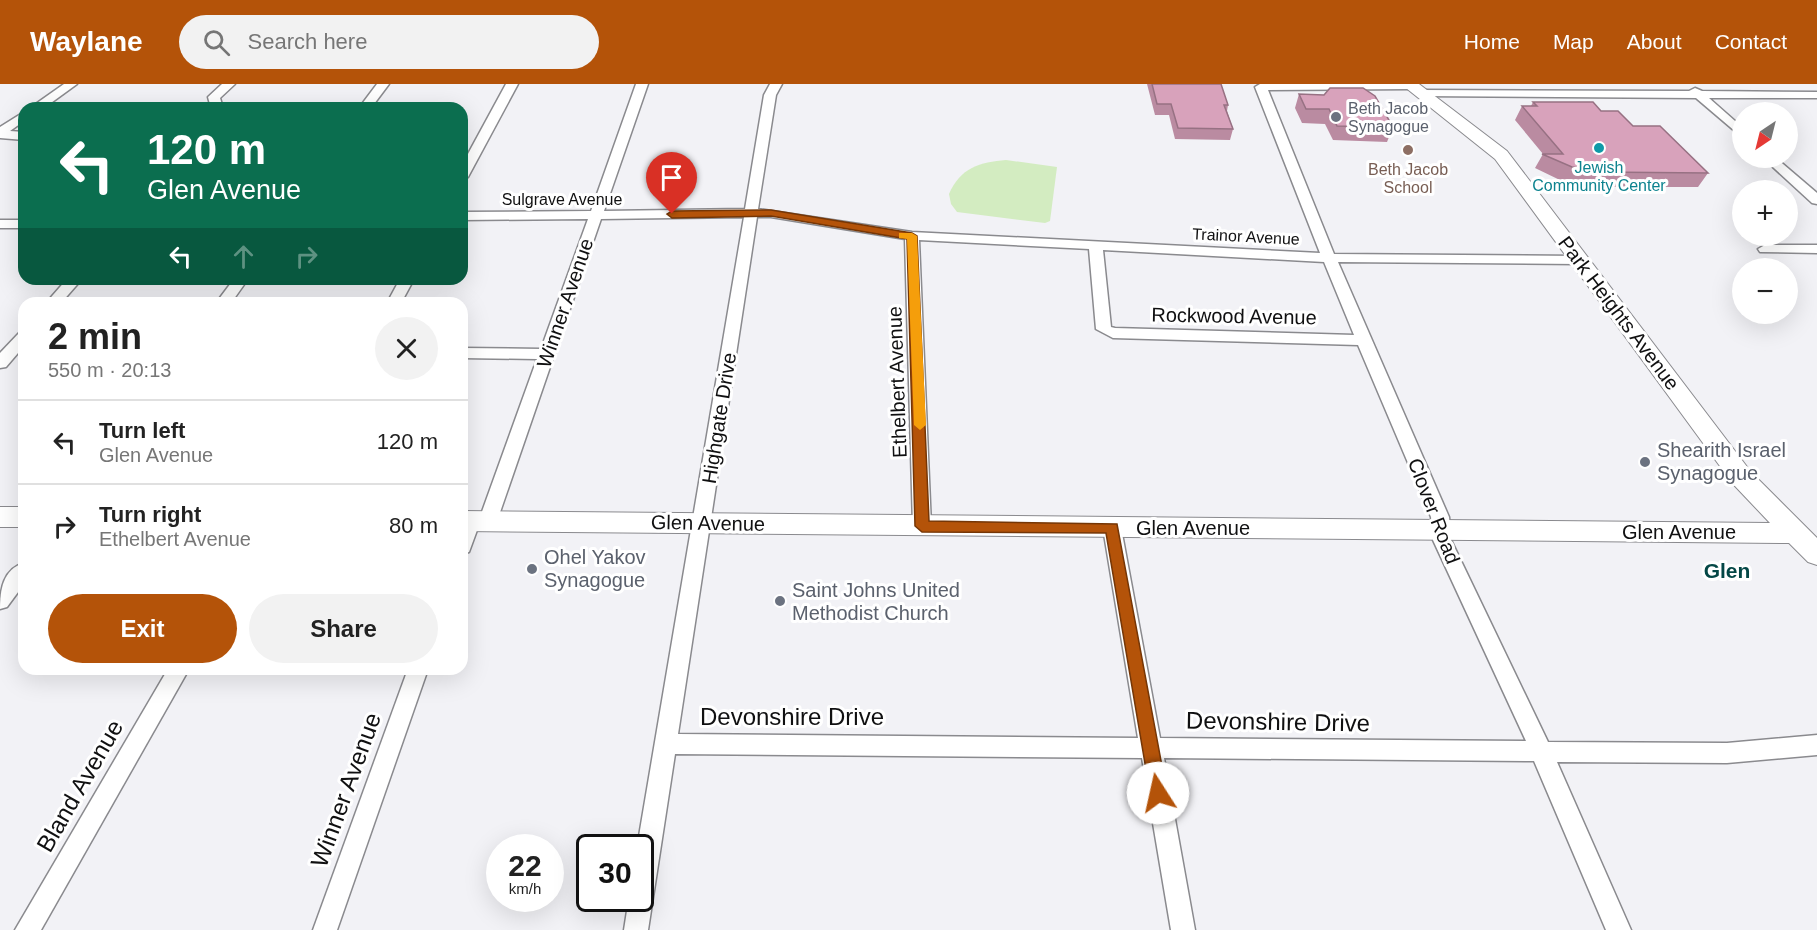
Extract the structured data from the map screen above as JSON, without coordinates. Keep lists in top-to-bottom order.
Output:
{
  "streets": {
    "street": [
      "Sulgrave Avenue",
      "Trainor Avenue",
      "Winner Avenue",
      "Park Heights Avenue",
      "Rockwood Avenue",
      "Ethelbert Avenue",
      "Highgate Drive",
      "Clover Road",
      "Glen Avenue",
      "Devonshire Drive",
      "Bland Avenue"
    ]
  },
  "crossings": [
    ["Sulgrave Avenue", "Trainor Avenue"],
    ["Sulgrave Avenue", "Winner Avenue"],
    ["Sulgrave Avenue", "Ethelbert Avenue"],
    ["Sulgrave Avenue", "Highgate Drive"],
    ["Trainor Avenue", "Park Heights Avenue"],
    ["Trainor Avenue", "Rockwood Avenue"],
    ["Trainor Avenue", "Ethelbert Avenue"],
    ["Trainor Avenue", "Clover Road"],
    ["Winner Avenue", "Glen Avenue"],
    ["Park Heights Avenue", "Clover Road"],
    ["Park Heights Avenue", "Glen Avenue"],
    ["Rockwood Avenue", "Clover Road"],
    ["Ethelbert Avenue", "Glen Avenue"],
    ["Highgate Drive", "Glen Avenue"],
    ["Highgate Drive", "Devonshire Drive"],
    ["Clover Road", "Glen Avenue"],
    ["Clover Road", "Devonshire Drive"]
  ],
  "districts": ["Glen"],
  "places": [
    "Beth Jacob Synagogue",
    "Jewish Community Center",
    "Beth Jacob School",
    "Shearith Israel Synagogue",
    "Ohel Yakov Synagogue",
    "Saint Johns United Methodist Church"
  ],
  "north": "bottom left",
  "page": {
    "header": "Waylane",
    "search": "Search here",
    "nav": [
      "Home",
      "Map",
      "About",
      "Contact"
    ],
    "map_buttons": ["+", "−"],
    "turn": ["120 m", "Glen Avenue"],
    "heading": ["2 min", "550 m · 20:13"],
    "list": [
      {
        "name": "Turn left",
        "note": "Glen Avenue",
        "value": "120 m"
      },
      {
        "name": "Turn right",
        "note": "Ethelbert Avenue",
        "value": "80 m"
      }
    ],
    "buttons": ["Exit", "Share"],
    "speed": "22 km/h",
    "limit": "30"
  }
}
